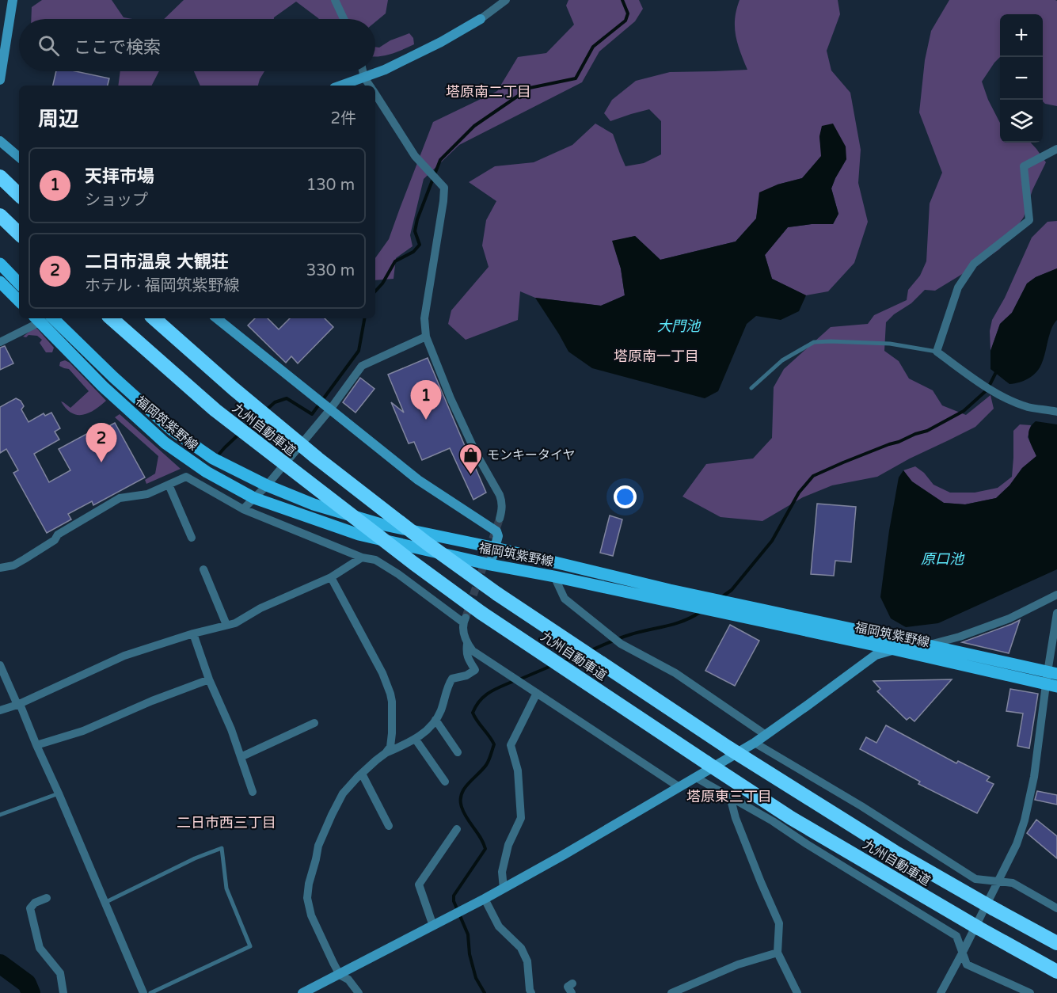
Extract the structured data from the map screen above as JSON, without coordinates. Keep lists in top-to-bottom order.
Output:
{
  "streets": {
    "highway": ["九州自動車道"],
    "main road": ["福岡筑紫野線"]
  },
  "districts": [
    "塔原南二丁目",
    "塔原南一丁目",
    "塔原東三丁目",
    "二日市西三丁目"
  ],
  "water": ["大門池", "原口池"],
  "places": {
    "shop": ["モンキータイヤ"]
  },
  "page": {
    "map_buttons": ["+", "−"],
    "search": "ここで検索",
    "heading": ["周辺", "2件"],
    "list": [
      {
        "mark": "1",
        "name": "天拝市場",
        "note": "ショップ",
        "value": "130 m"
      },
      {
        "mark": "2",
        "name": "二日市温泉 大観荘",
        "note": "ホテル · 福岡筑紫野線",
        "value": "330 m"
      }
    ],
    "pins": ["1", "2"]
  }
}
